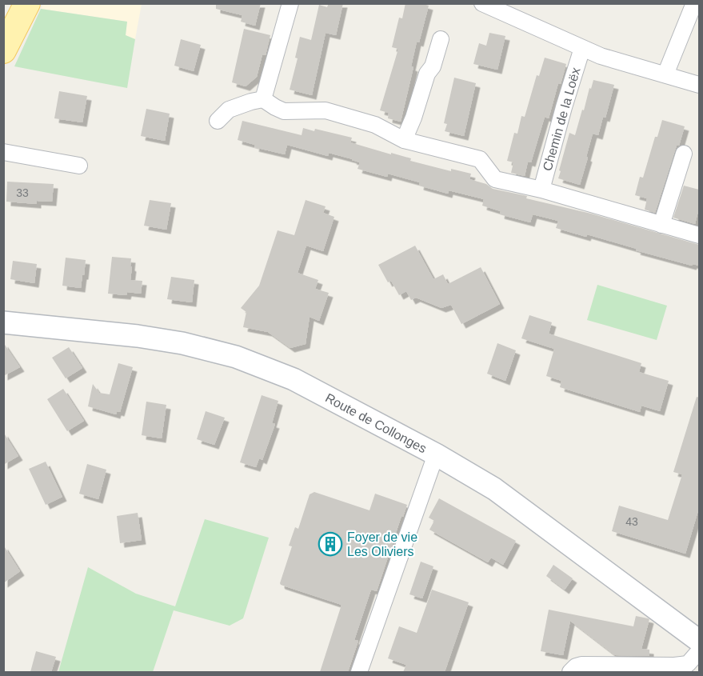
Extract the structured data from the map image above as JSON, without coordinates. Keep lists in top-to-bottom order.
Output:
{
  "streets": {
    "street": ["Chemin de la Loëx", "Route de Collonges"]
  },
  "places": {
    "building": ["Foyer de vie Les Oliviers"]
  },
  "house_numbers": ["33", "43"]
}
